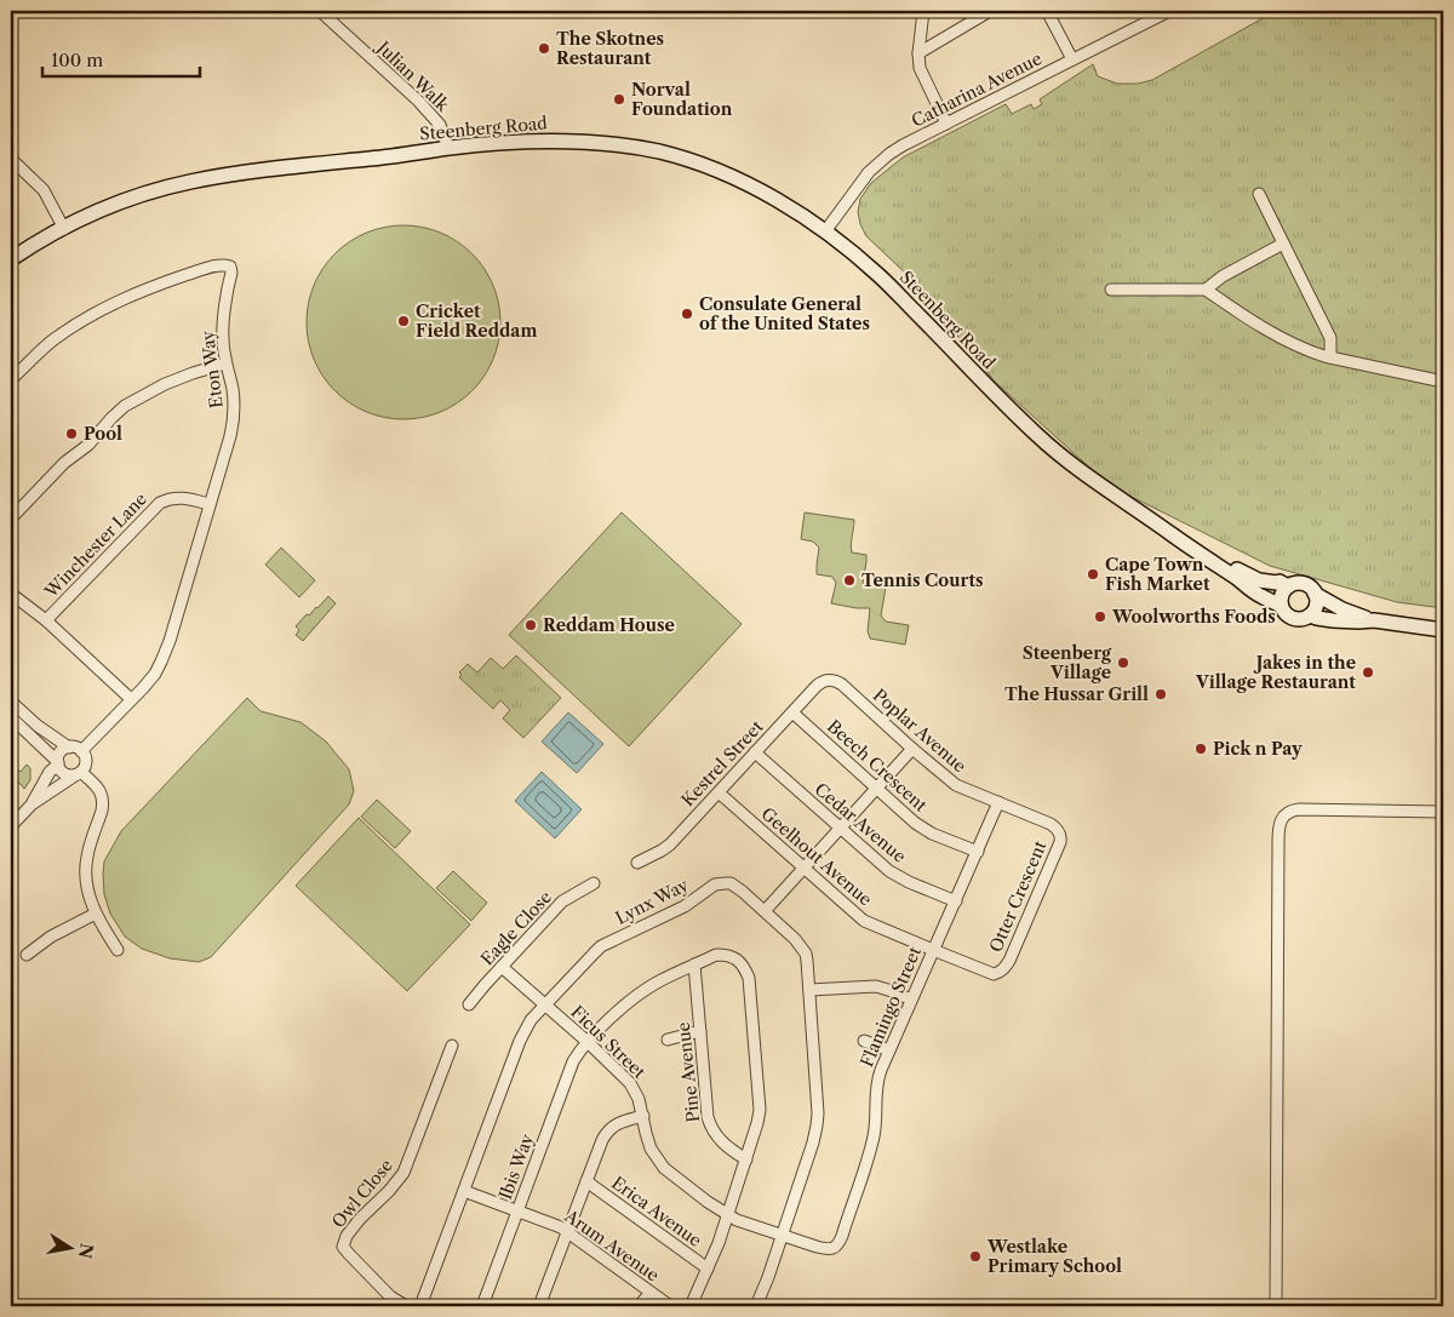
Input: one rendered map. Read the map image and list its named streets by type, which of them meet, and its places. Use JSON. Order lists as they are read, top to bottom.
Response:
{
  "streets": {
    "main road": ["Steenberg Road"],
    "street": [
      "Julian Walk",
      "Catharina Avenue",
      "Eton Way",
      "Winchester Lane",
      "Poplar Avenue",
      "Kestrel Street",
      "Beech Crescent",
      "Cedar Avenue",
      "Geelhout Avenue",
      "Otter Crescent",
      "Lynx Way",
      "Eagle Close",
      "Flamingo Street",
      "Ficus Street",
      "Pine Avenue",
      "Ibis Way",
      "Owl Close",
      "Erica Avenue",
      "Arum Avenue"
    ]
  },
  "crossings": [
    ["Julian Walk", "Steenberg Road"],
    ["Catharina Avenue", "Steenberg Road"],
    ["Eton Way", "Winchester Lane"],
    ["Poplar Avenue", "Kestrel Street"],
    ["Poplar Avenue", "Otter Crescent"],
    ["Poplar Avenue", "Flamingo Street"],
    ["Kestrel Street", "Beech Crescent"],
    ["Kestrel Street", "Cedar Avenue"],
    ["Kestrel Street", "Geelhout Avenue"],
    ["Beech Crescent", "Flamingo Street"],
    ["Cedar Avenue", "Flamingo Street"],
    ["Geelhout Avenue", "Otter Crescent"],
    ["Geelhout Avenue", "Flamingo Street"],
    ["Otter Crescent", "Flamingo Street"],
    ["Lynx Way", "Flamingo Street"],
    ["Lynx Way", "Ficus Street"],
    ["Lynx Way", "Arum Avenue"],
    ["Eagle Close", "Ficus Street"],
    ["Flamingo Street", "Ficus Street"],
    ["Ficus Street", "Ibis Way"],
    ["Pine Avenue", "Ibis Way"],
    ["Ibis Way", "Arum Avenue"]
  ],
  "places": [
    "The Skotnes Restaurant",
    "Norval Foundation",
    "Consulate General of the United States",
    "Cricket Field Reddam",
    "Pool",
    "Cape Town Fish Market",
    "Tennis Courts",
    "Woolworths Foods",
    "Reddam House",
    "Steenberg Village",
    "Jakes in the Village Restaurant",
    "The Hussar Grill",
    "Pick n Pay",
    "Westlake Primary School"
  ],
  "scale_bar": "100 m",
  "north": "right"
}
